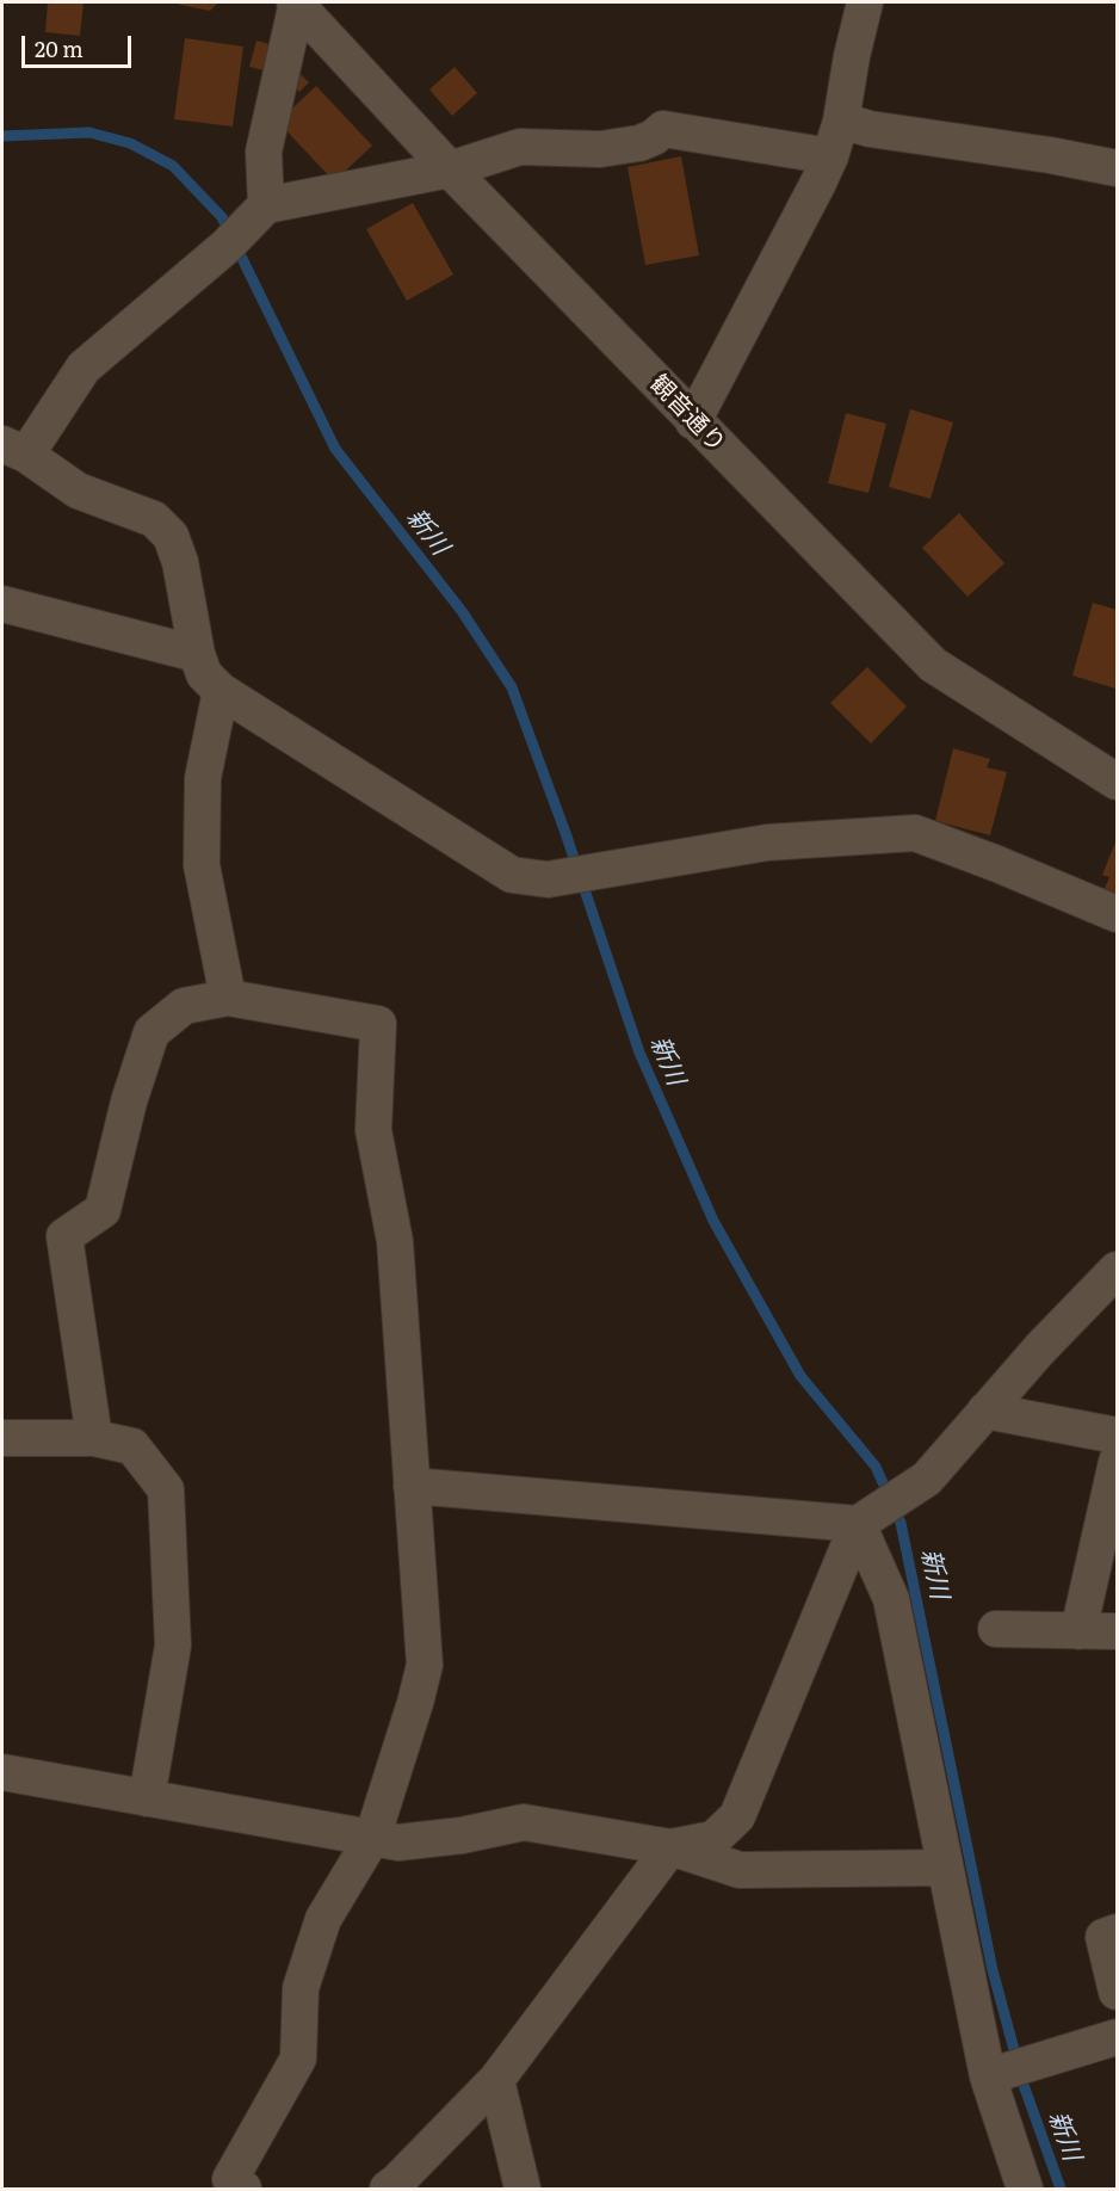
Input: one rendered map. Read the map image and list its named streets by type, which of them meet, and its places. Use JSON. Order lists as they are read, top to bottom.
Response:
{
  "streets": {
    "street": ["観音通り"]
  },
  "water": ["新川"],
  "scale_bar": "20 m"
}
